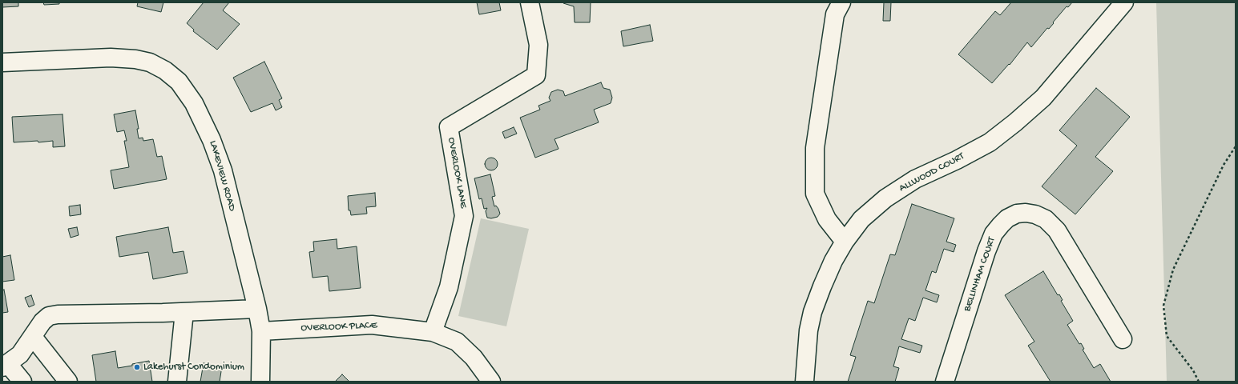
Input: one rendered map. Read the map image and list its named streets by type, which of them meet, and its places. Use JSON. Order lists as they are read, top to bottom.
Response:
{
  "streets": {
    "street": [
      "OVERLOOK LANE",
      "ALLWOOD COURT",
      "LAKEVIEW ROAD",
      "BELLINHAM COURT",
      "OVERLOOK PLACE"
    ]
  },
  "crossings": [
    ["OVERLOOK LANE", "OVERLOOK PLACE"],
    ["LAKEVIEW ROAD", "OVERLOOK PLACE"]
  ],
  "places": ["Lakehurst Condominium"]
}
